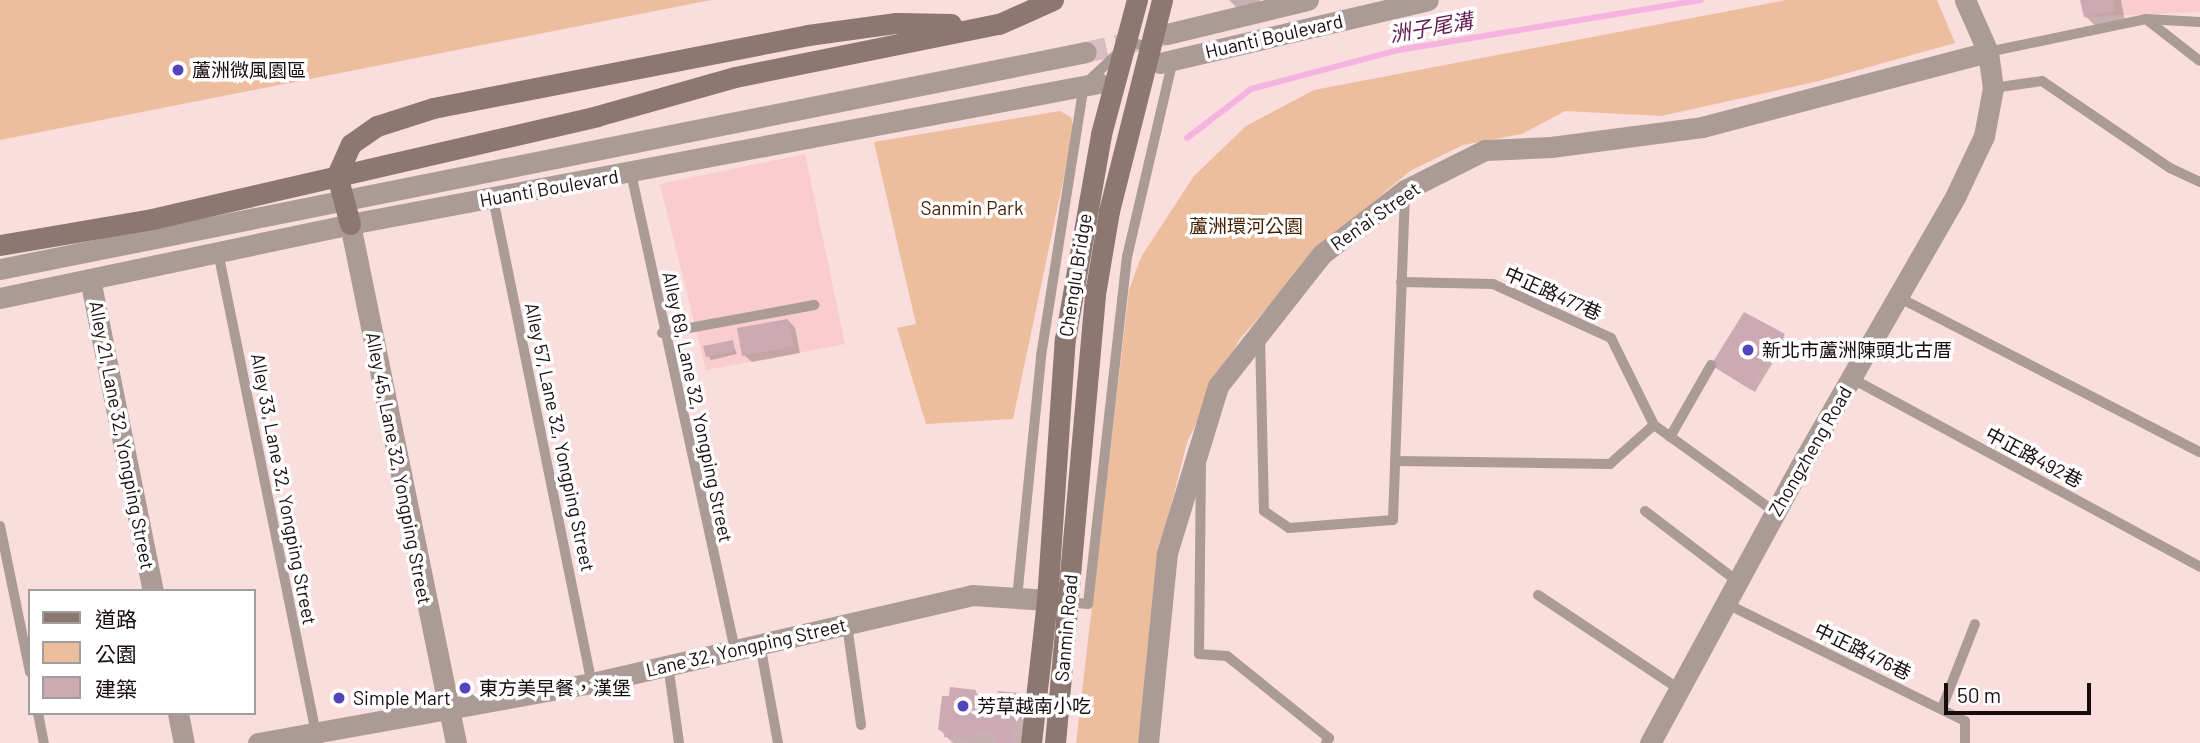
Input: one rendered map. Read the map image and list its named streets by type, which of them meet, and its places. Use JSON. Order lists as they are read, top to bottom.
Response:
{
  "streets": {
    "main road": ["Chenglu Bridge", "Sanmin Road"],
    "street": [
      "Huanti Boulevard",
      "Ren'ai Street",
      "Alley 21, Lane 32, Yongping Street",
      "Zhongzheng Road",
      "Alley 45, Lane 32, Yongping Street",
      "Lane 32, Yongping Street"
    ],
    "lane": [
      "中正路477巷",
      "Alley 69, Lane 32, Yongping Street",
      "Alley 57, Lane 32, Yongping Street",
      "中正路492巷",
      "Alley 33, Lane 32, Yongping Street",
      "中正路476巷"
    ]
  },
  "crossings": [
    ["Huanti Boulevard", "Alley 69, Lane 32, Yongping Street"],
    ["Huanti Boulevard", "Alley 21, Lane 32, Yongping Street"],
    ["Huanti Boulevard", "Alley 57, Lane 32, Yongping Street"],
    ["Huanti Boulevard", "Alley 45, Lane 32, Yongping Street"],
    ["Huanti Boulevard", "Alley 33, Lane 32, Yongping Street"],
    ["Ren'ai Street", "Zhongzheng Road"],
    ["Chenglu Bridge", "Sanmin Road"],
    ["中正路477巷", "Zhongzheng Road"],
    ["Alley 69, Lane 32, Yongping Street", "Lane 32, Yongping Street"],
    ["Alley 57, Lane 32, Yongping Street", "Lane 32, Yongping Street"],
    ["Zhongzheng Road", "中正路492巷"],
    ["Zhongzheng Road", "中正路476巷"],
    ["Alley 45, Lane 32, Yongping Street", "Lane 32, Yongping Street"],
    ["Alley 33, Lane 32, Yongping Street", "Lane 32, Yongping Street"],
    ["Sanmin Road", "Lane 32, Yongping Street"]
  ],
  "water": ["洲子尾溝"],
  "parks": ["Sanmin Park", "蘆洲環河公園"],
  "places": [
    "蘆洲微風園區",
    "新北市蘆洲陳頭北古厝",
    "東方美早餐，漢堡",
    "Simple Mart",
    "芳草越南小吃"
  ],
  "legend": ["道路", "公園", "建築"],
  "scale_bar": "50 m"
}
